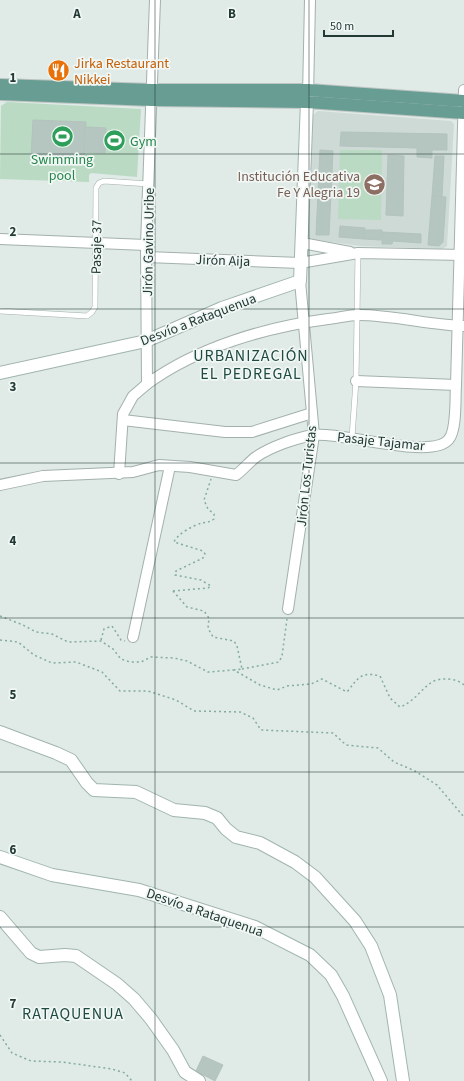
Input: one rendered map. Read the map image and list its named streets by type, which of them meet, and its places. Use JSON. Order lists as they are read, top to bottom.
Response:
{
  "streets": {
    "street": [
      "Jirón Gavino Uribe",
      "Jirón Aija",
      "Desvío a Rataquenua",
      "Pasaje Tajamar",
      "Jirón Los Turistas"
    ],
    "lane": ["Pasaje 37"]
  },
  "crossings": [
    ["Jirón Gavino Uribe", "Pasaje 37"],
    ["Jirón Gavino Uribe", "Jirón Aija"],
    ["Jirón Gavino Uribe", "Desvío a Rataquenua"],
    ["Jirón Aija", "Jirón Los Turistas"],
    ["Desvío a Rataquenua", "Jirón Los Turistas"],
    ["Pasaje Tajamar", "Jirón Los Turistas"]
  ],
  "districts": ["URBANIZACIÓN EL PEDREGAL", "RATAQUENUA"],
  "places": {
    "restaurant": ["Jirka Restaurant Nikkei"],
    "sports": ["Swimming pool", "Gym"],
    "school or university": ["Institución Educativa Fe Y Alegria 19"]
  },
  "scale_bar": "50 m",
  "grid": {
    "columns": ["A", "B"],
    "rows": [
      "1",
      "2",
      "3",
      "4",
      "5",
      "6",
      "7"
    ]
  }
}
